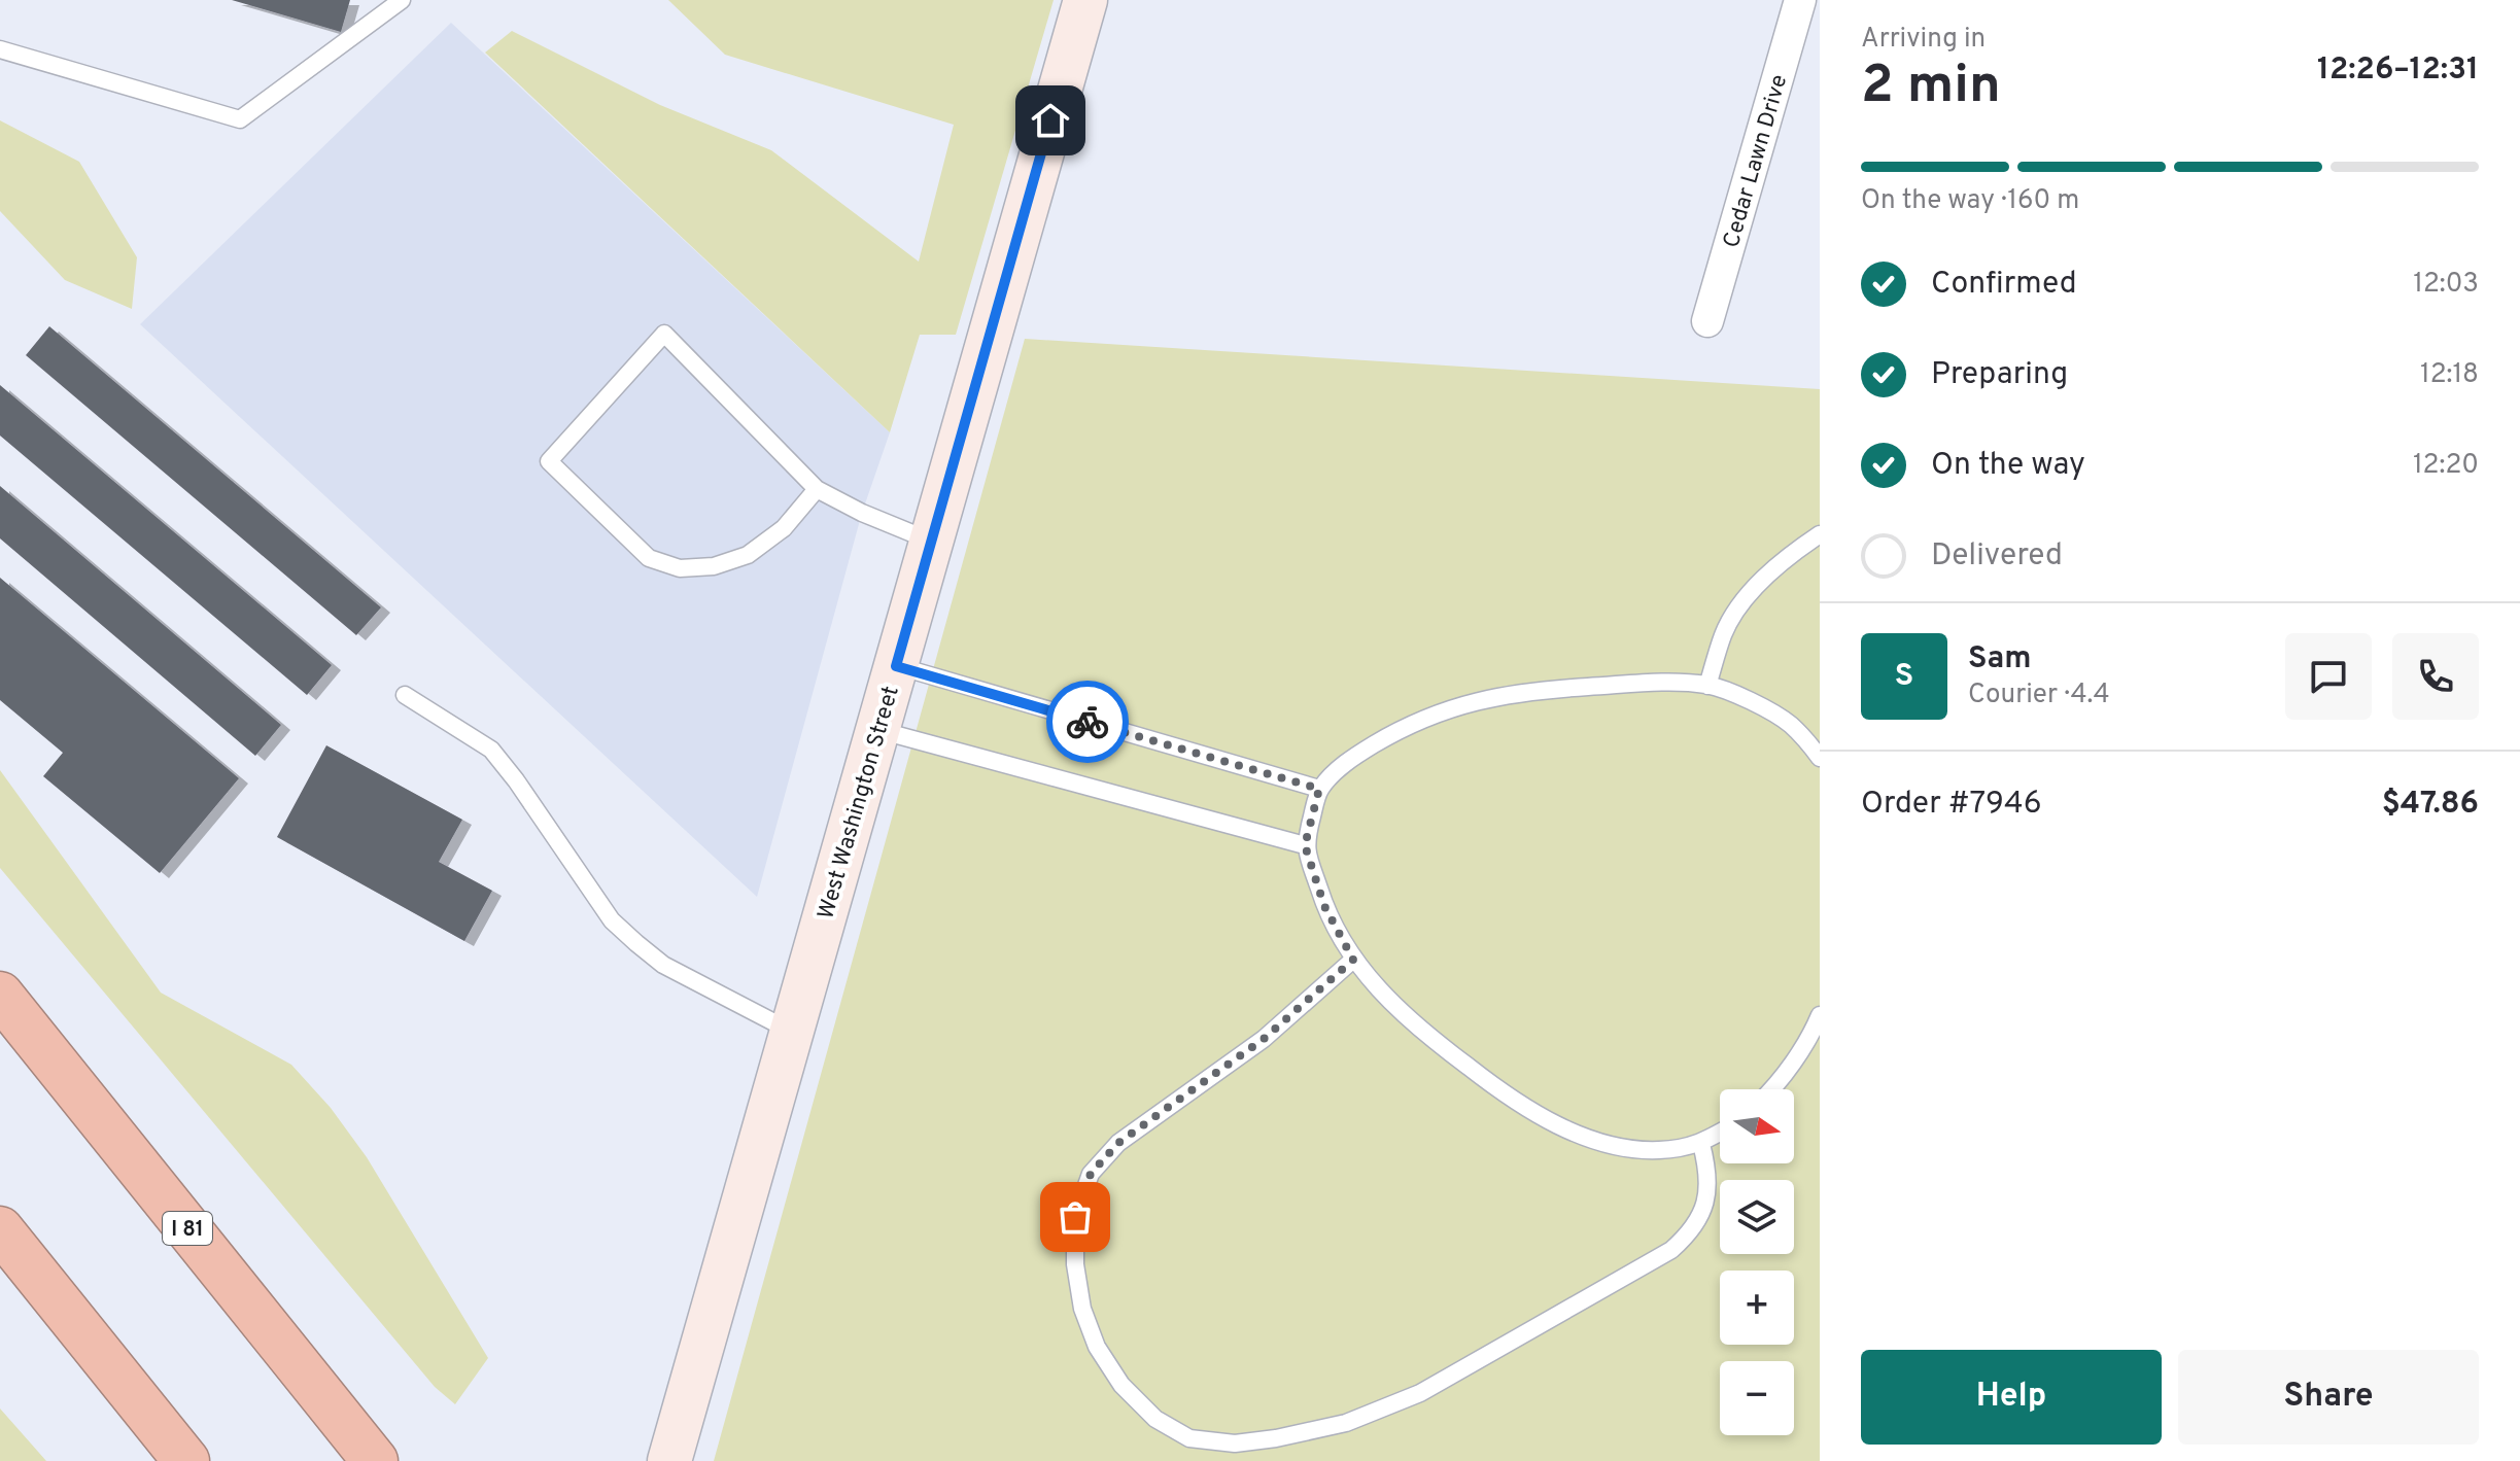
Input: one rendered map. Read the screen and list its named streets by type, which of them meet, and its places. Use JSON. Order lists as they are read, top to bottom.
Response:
{
  "streets": {
    "highway": ["I 81"],
    "main road": ["West Washington Street"],
    "street": ["Cedar Lawn Drive"]
  },
  "north": "right",
  "page": {
    "heading": ["2 min", "Arriving in", "12:26–12:31"],
    "panel": [
      "Sam",
      "Courier · 4.4",
      "Order #7946",
      "$47.86"
    ],
    "bar": "On the way · 160 m",
    "list": [
      ["Confirmed", "12:03"],
      ["Preparing", "12:18"],
      ["On the way", "12:20"],
      "Delivered"
    ],
    "round": "S",
    "map_buttons": ["+", "−"],
    "buttons": ["Help", "Share"]
  }
}
